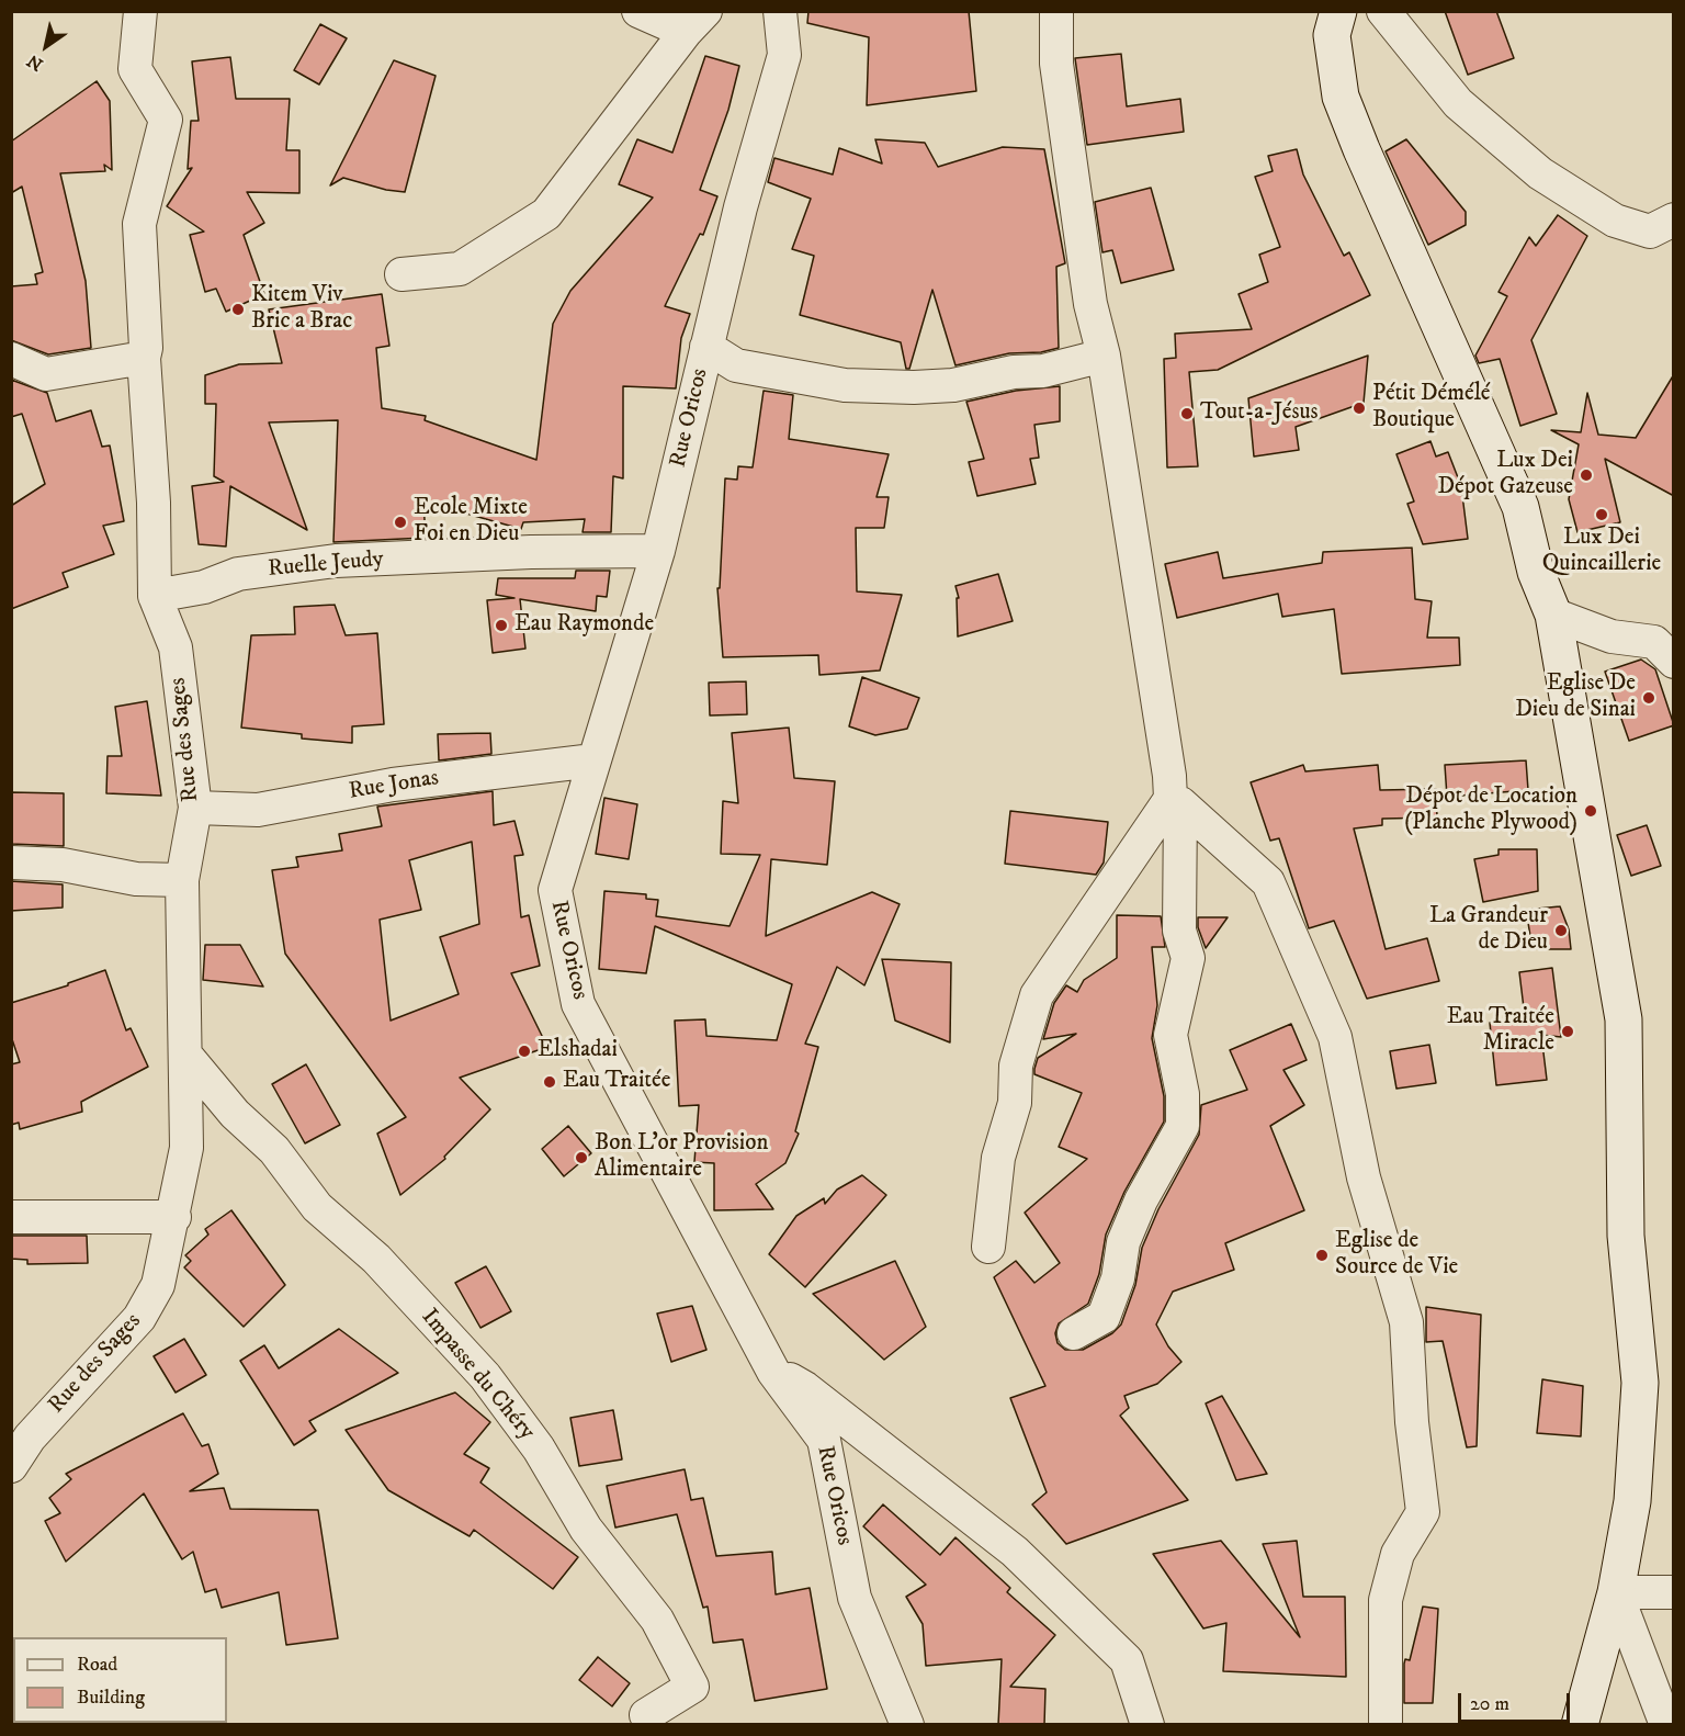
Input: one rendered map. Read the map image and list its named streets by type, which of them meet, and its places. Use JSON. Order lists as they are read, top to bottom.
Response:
{
  "streets": {
    "street": [
      "Rue Oricos",
      "Ruelle Jeudy",
      "Rue des Sages",
      "Rue Jonas",
      "Impasse du Chéry"
    ]
  },
  "crossings": [
    ["Rue Oricos", "Ruelle Jeudy"],
    ["Rue Oricos", "Rue Jonas"],
    ["Ruelle Jeudy", "Rue des Sages"],
    ["Rue des Sages", "Rue Jonas"],
    ["Rue des Sages", "Impasse du Chéry"]
  ],
  "places": [
    "Kitem Viv Bric a Brac",
    "Pétit Démélé Boutique",
    "Tout-a-Jésus",
    "Lux Dei Dépot Gazeuse",
    "Lux Dei Quincaillerie",
    "Ecole Mixte Foi en Dieu",
    "Eau Raymonde",
    "Eglise De Dieu de Sinai",
    "Dépot de Location (Planche Plywood)",
    "La Grandeur de Dieu",
    "Eau Traitée Miracle",
    "Elshadai",
    "Eau Traitée",
    "Bon L'or Provision Alimentaire",
    "Eglise de Source de Vie"
  ],
  "legend": ["Road", "Building"],
  "scale_bar": "20 m",
  "north": "bottom left"
}
